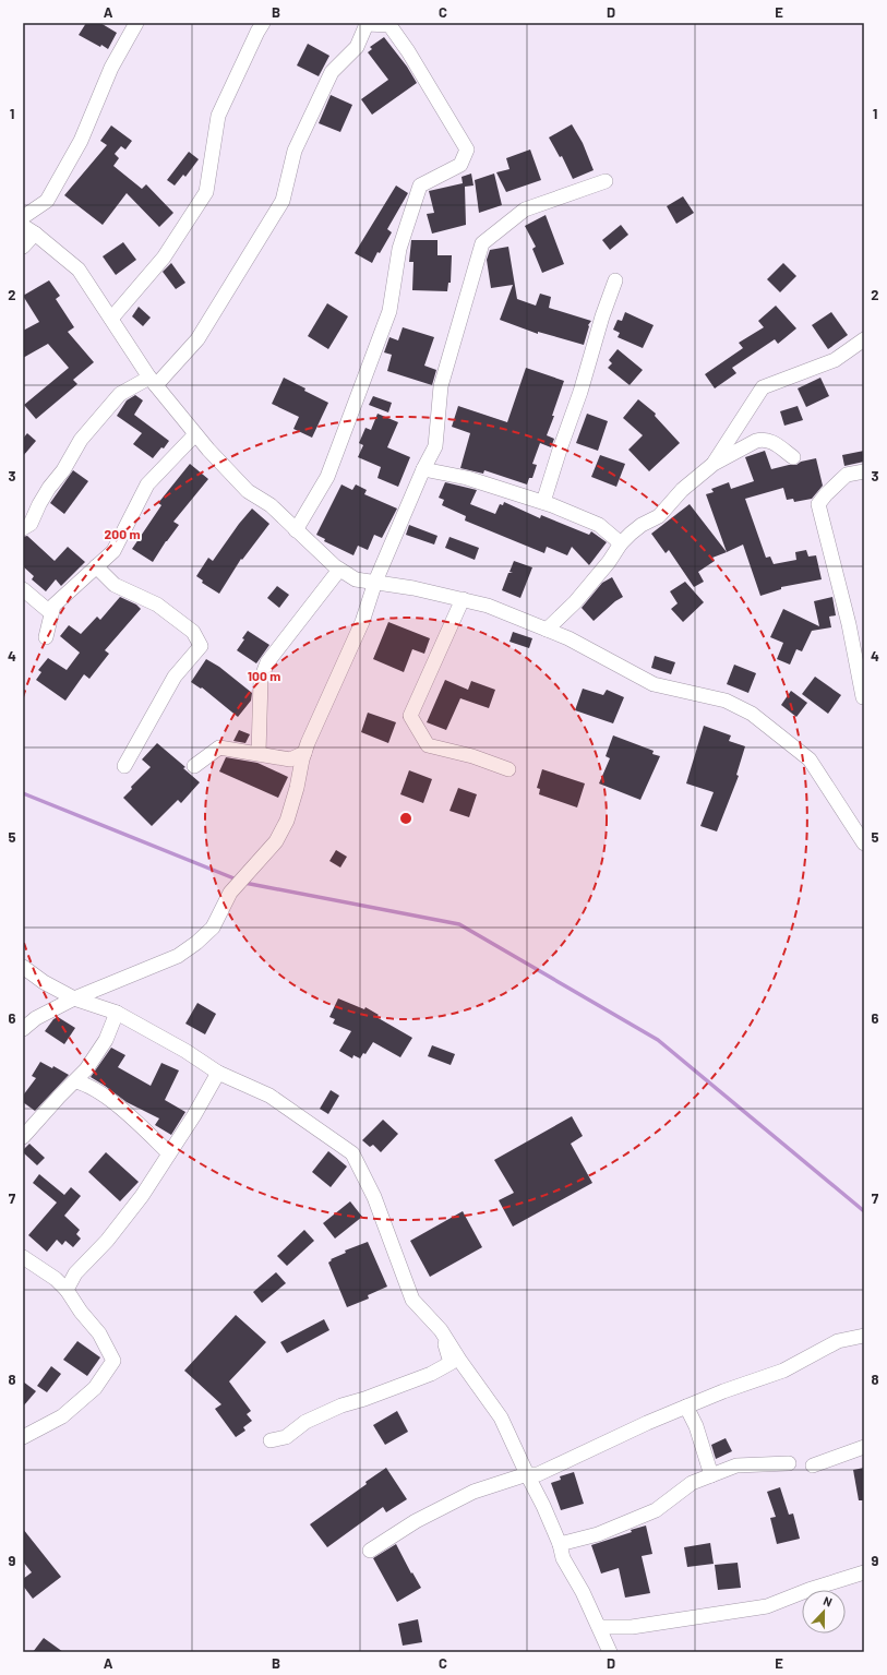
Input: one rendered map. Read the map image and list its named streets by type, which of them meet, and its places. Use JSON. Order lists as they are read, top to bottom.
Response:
{
  "north": "top",
  "grid": {
    "columns": [
      "A",
      "B",
      "C",
      "D",
      "E"
    ],
    "rows": [
      "1",
      "2",
      "3",
      "4",
      "5",
      "6",
      "7",
      "8",
      "9"
    ]
  },
  "rings": ["200 m", "100 m"]
}
